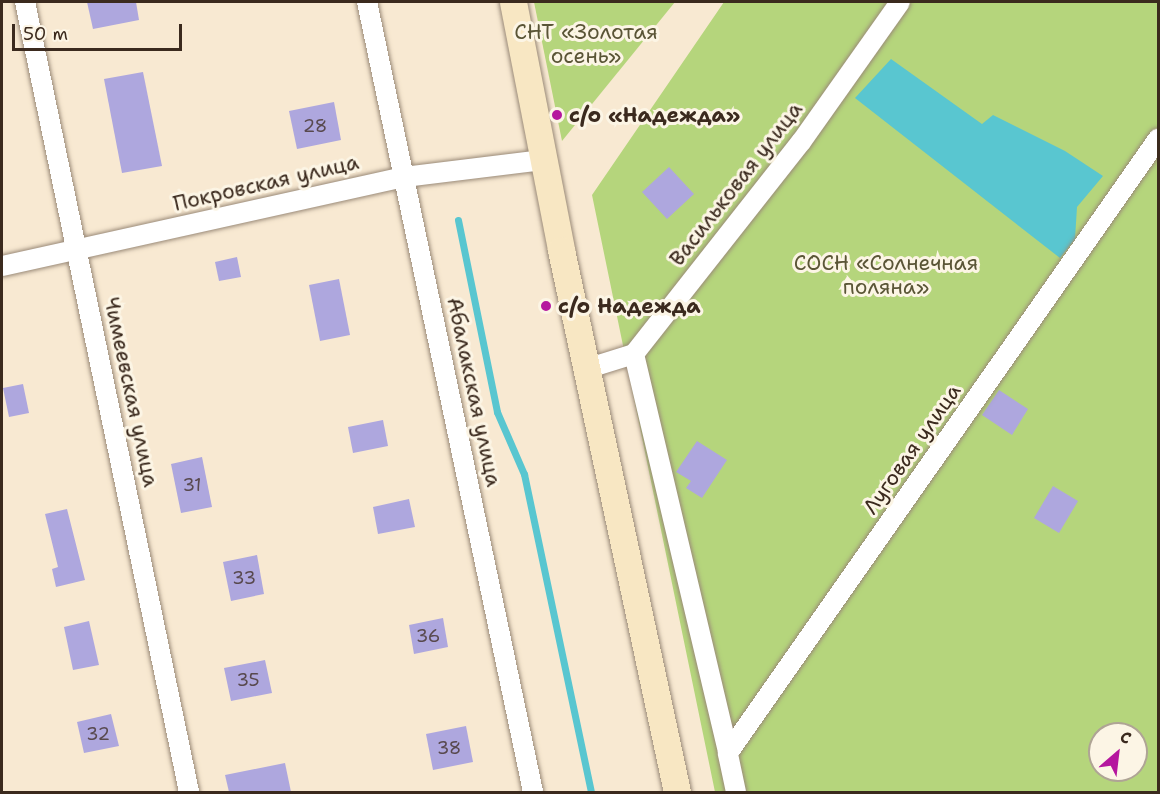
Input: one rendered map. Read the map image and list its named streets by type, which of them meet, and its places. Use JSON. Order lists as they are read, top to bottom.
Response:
{
  "streets": {
    "street": [
      "Покровская улица",
      "Васильковая улица",
      "Чимеевская улица",
      "Абалакская улица",
      "Луговая улица"
    ]
  },
  "crossings": [
    ["Покровская улица", "Чимеевская улица"],
    ["Покровская улица", "Абалакская улица"]
  ],
  "parks": ["СНТ «Золотая осень»", "СОСН «Солнечная поляна»"],
  "places": ["с/о «Надежда»", "с/о Надежда"],
  "house_numbers": [
    "28",
    "31",
    "33",
    "36",
    "35",
    "32",
    "38"
  ],
  "scale_bar": "50 m",
  "north": "top right"
}
